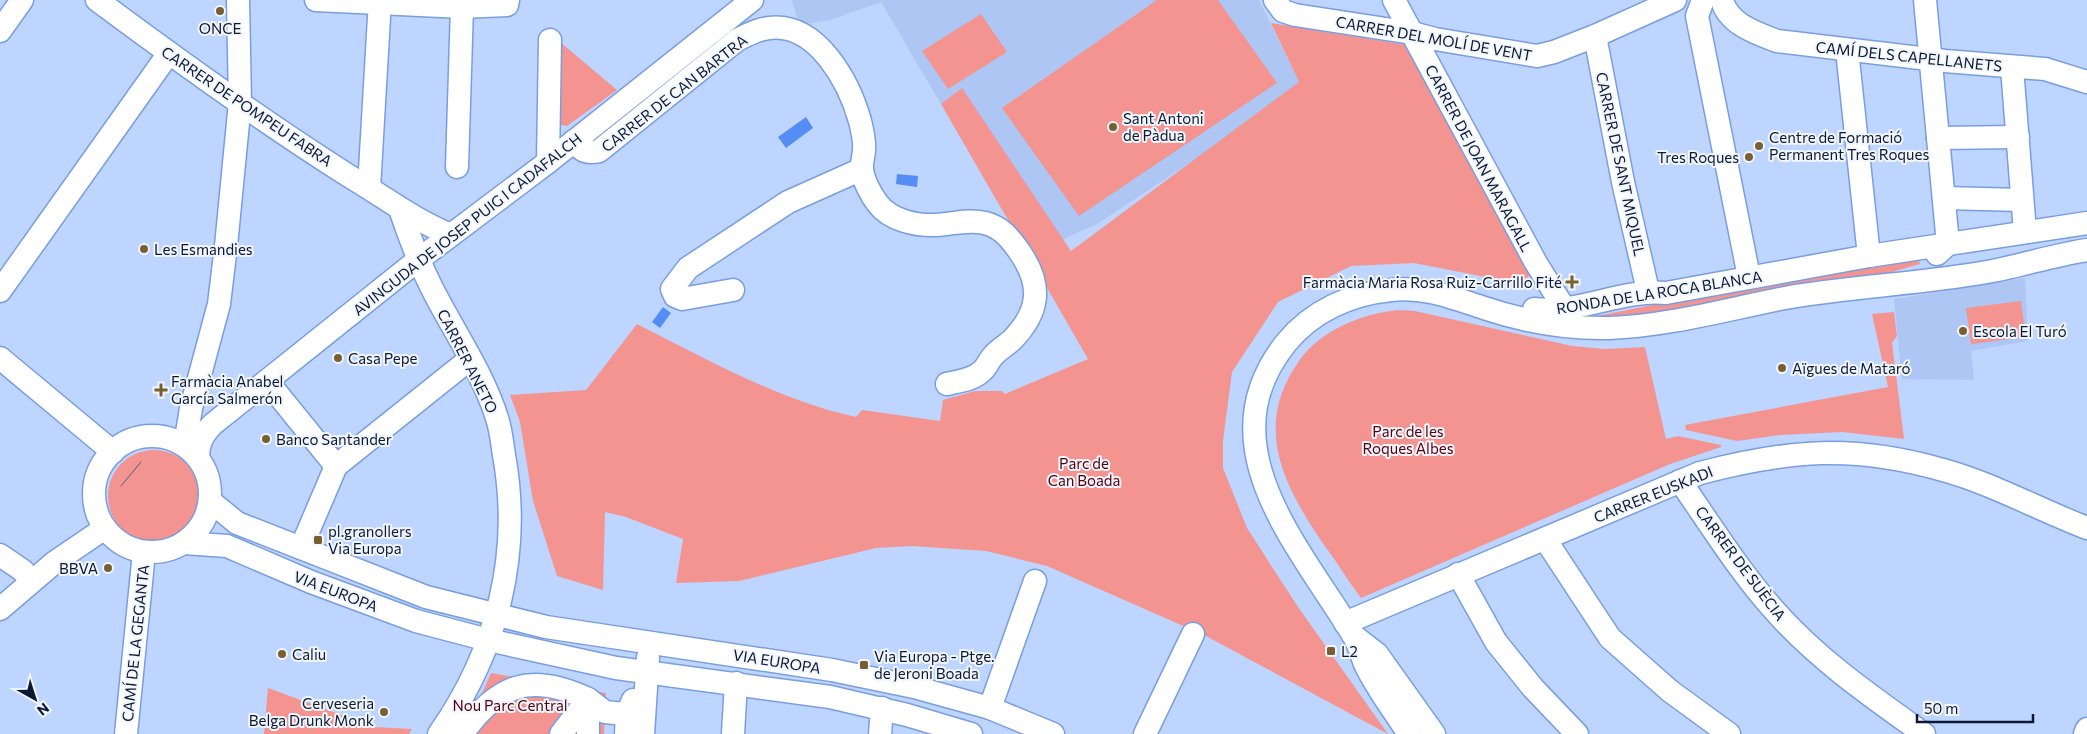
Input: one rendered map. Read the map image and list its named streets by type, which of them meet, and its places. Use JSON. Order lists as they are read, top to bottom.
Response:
{
  "streets": {
    "street": [
      "CARRER DEL MOLÍ DE VENT",
      "CAMÍ DELS CAPELLANETS",
      "CARRER DE CAN BARTRA",
      "CARRER DE POMPEU FABRA",
      "CARRER DE JOAN MARAGALL",
      "CARRER DE SANT MIQUEL",
      "AVINGUDA DE JOSEP PUIG I CADAFALCH",
      "RONDA DE LA ROCA BLANCA",
      "CARRER ANETO",
      "CARRER EUSKADI",
      "CARRER DE SUÈCIA",
      "VIA EUROPA",
      "CAMÍ DE LA GEGANTA"
    ]
  },
  "crossings": [
    ["CARRER DEL MOLÍ DE VENT", "CARRER DE JOAN MARAGALL"],
    ["CARRER DEL MOLÍ DE VENT", "CARRER DE SANT MIQUEL"],
    ["CARRER DE CAN BARTRA", "AVINGUDA DE JOSEP PUIG I CADAFALCH"],
    ["CARRER DE POMPEU FABRA", "AVINGUDA DE JOSEP PUIG I CADAFALCH"],
    ["CARRER DE JOAN MARAGALL", "RONDA DE LA ROCA BLANCA"],
    ["CARRER DE SANT MIQUEL", "RONDA DE LA ROCA BLANCA"],
    ["AVINGUDA DE JOSEP PUIG I CADAFALCH", "CARRER ANETO"],
    ["AVINGUDA DE JOSEP PUIG I CADAFALCH", "VIA EUROPA"],
    ["AVINGUDA DE JOSEP PUIG I CADAFALCH", "CAMÍ DE LA GEGANTA"],
    ["CARRER ANETO", "VIA EUROPA"],
    ["CARRER EUSKADI", "CARRER DE SUÈCIA"],
    ["VIA EUROPA", "CAMÍ DE LA GEGANTA"]
  ],
  "parks": ["Parc de les Roques Albes", "Parc de Can Boada", "Nou Parc Central"],
  "places": {
    "other": [
      "ONCE",
      "Sant Antoni de Pàdua",
      "Centre de Formació Permanent Tres Roques",
      "Tres Roques",
      "Les Esmandies",
      "Escola El Turó",
      "Casa Pepe",
      "Aïgues de Mataró",
      "Banco Santander",
      "BBVA",
      "Caliu",
      "Cerveseria Belga Drunk Monk"
    ],
    "health": ["Farmàcia Maria Rosa Ruiz-Carrillo Fité", "Farmàcia Anabel García Salmerón"],
    "transit": ["pl.granollers Via Europa", "L2", "Via Europa - Ptge. de Jeroni Boada"]
  },
  "scale_bar": "50 m",
  "north": "bottom right"
}
